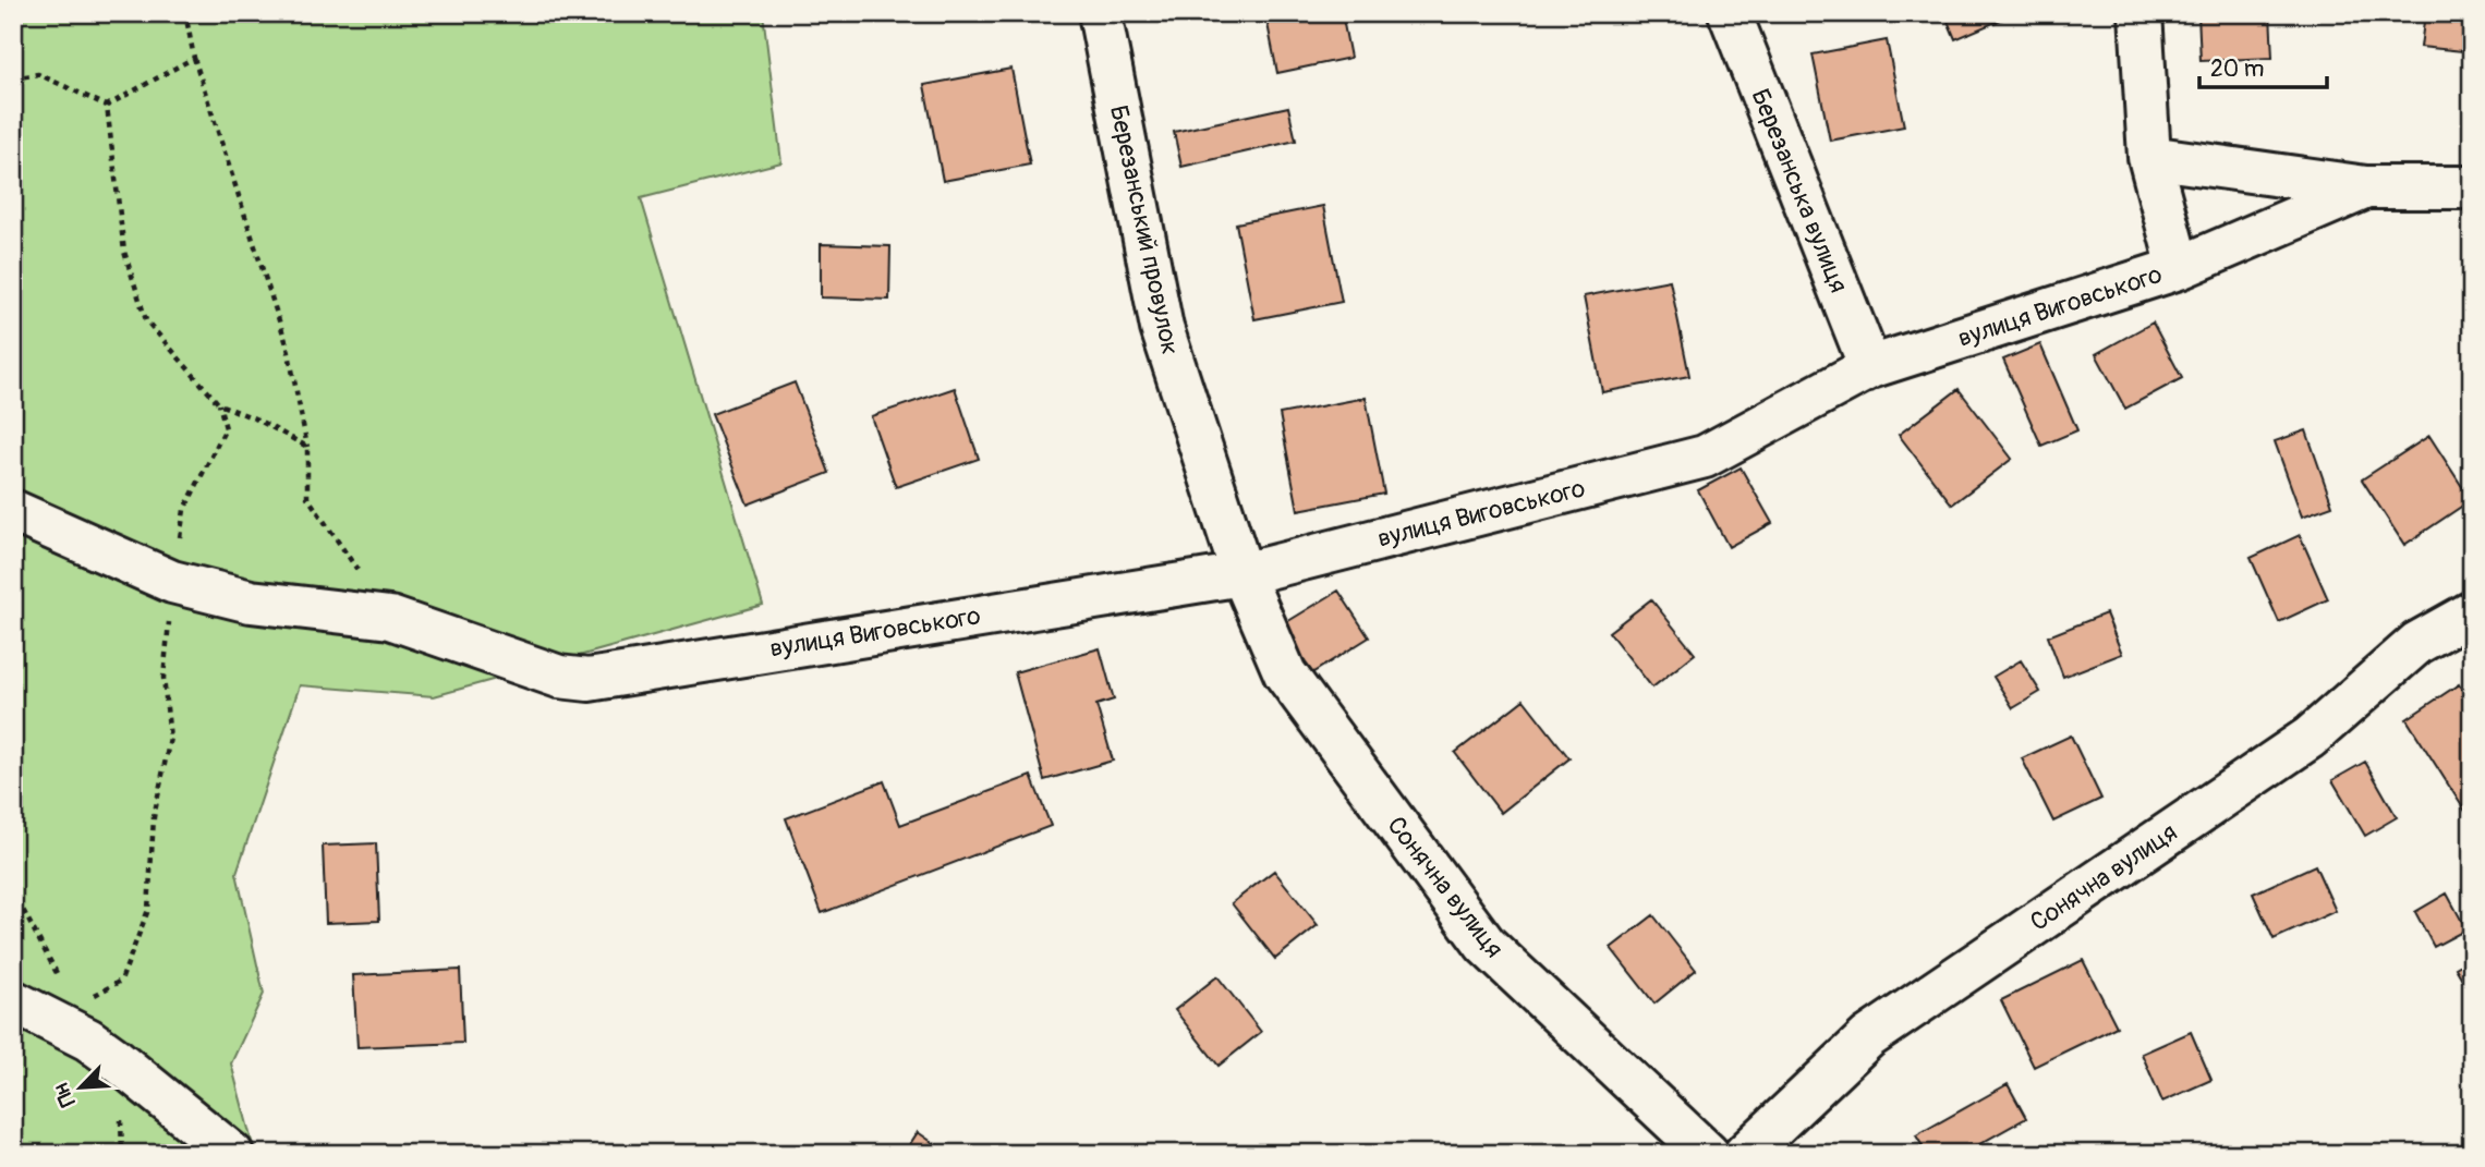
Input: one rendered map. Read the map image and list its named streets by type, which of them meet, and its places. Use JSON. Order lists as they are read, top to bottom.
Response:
{
  "streets": {
    "street": [
      "Березанська вулиця",
      "Березанський провулок",
      "вулиця Виговського",
      "Сонячна вулиця"
    ]
  },
  "crossings": [
    ["Березанська вулиця", "вулиця Виговського"],
    ["Березанський провулок", "вулиця Виговського"],
    ["Березанський провулок", "Сонячна вулиця"],
    ["вулиця Виговського", "Сонячна вулиця"]
  ],
  "scale_bar": "20 m",
  "north": "bottom left"
}
